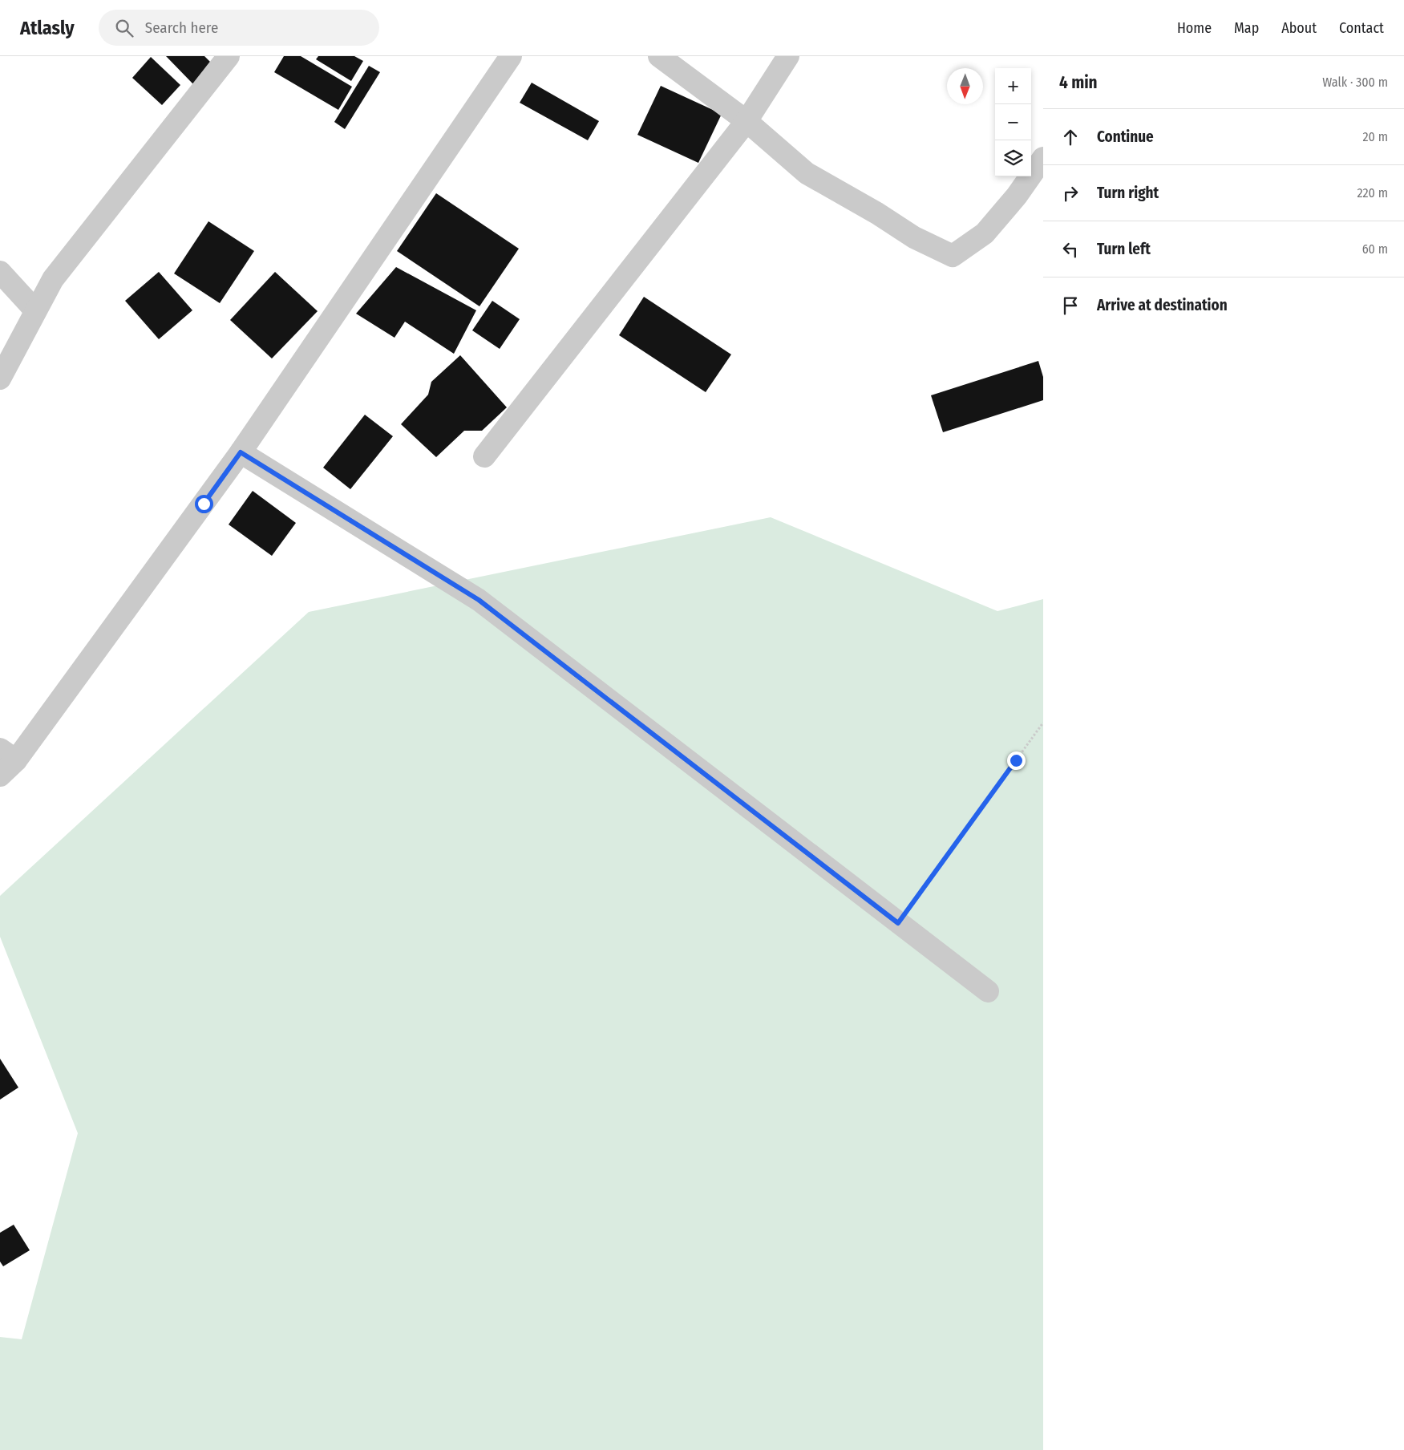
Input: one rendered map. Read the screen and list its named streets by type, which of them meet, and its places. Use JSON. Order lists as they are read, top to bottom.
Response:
{
  "north": "bottom",
  "page": {
    "header": "Atlasly",
    "search": "Search here",
    "nav": [
      "Home",
      "Map",
      "About",
      "Contact"
    ],
    "heading": ["4 min", "Walk · 300 m"],
    "map_buttons": ["+", "−"],
    "list": [
      ["Continue", "20 m"],
      ["Turn right", "220 m"],
      ["Turn left", "60 m"],
      "Arrive at destination"
    ]
  }
}
